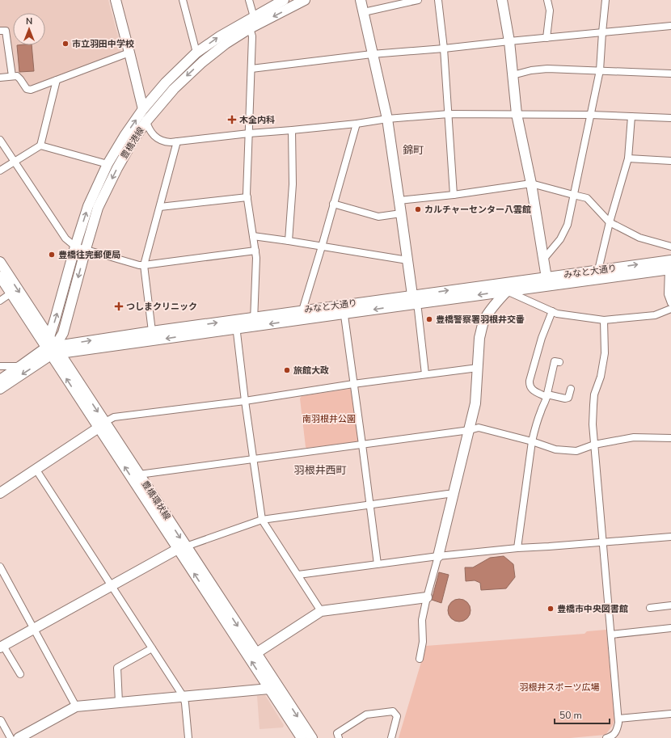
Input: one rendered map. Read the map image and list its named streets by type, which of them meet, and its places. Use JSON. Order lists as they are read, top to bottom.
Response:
{
  "streets": {
    "street": ["豊橋港線", "みなと大通り", "豊橋環状線"]
  },
  "crossings": [
    ["豊橋港線", "みなと大通り"],
    ["豊橋港線", "豊橋環状線"],
    ["みなと大通り", "豊橋環状線"]
  ],
  "districts": ["錦町", "羽根井西町"],
  "parks": ["南羽根井公園", "羽根井スポーツ広場"],
  "places": {
    "other": [
      "市立羽田中学校",
      "カルチャーセンター八雲館",
      "豊橋往完郵便局",
      "豊橋警察署羽根井交番",
      "旅館大政",
      "豊橋市中央図書館"
    ],
    "health": ["木全内科", "つしまクリニック"]
  },
  "scale_bar": "50 m",
  "north": "top"
}
